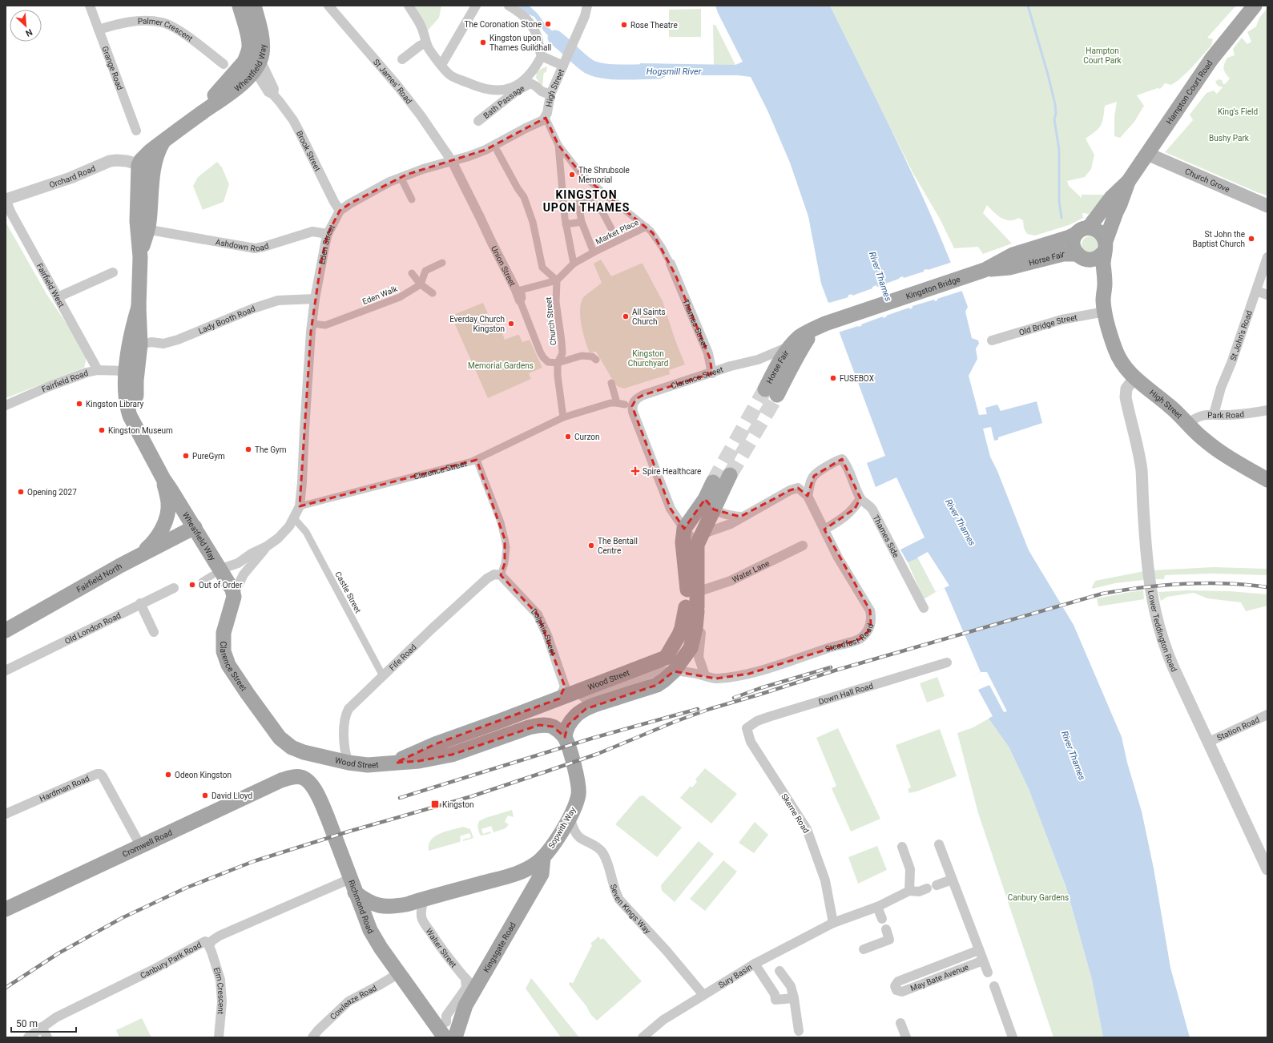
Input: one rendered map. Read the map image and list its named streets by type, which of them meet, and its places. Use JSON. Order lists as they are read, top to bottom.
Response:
{
  "streets": {
    "main road": [
      "Wheatfield Way",
      "High Street",
      "Hampton Court Road",
      "Church Grove",
      "Horse Fair",
      "Kingston Bridge",
      "Clarence Street",
      "Fairfield North",
      "Wood Street",
      "Sopwith Way",
      "Cromwell Road",
      "Richmond Road",
      "Kingsgate Road"
    ],
    "street": [
      "Palmer Crescent",
      "Grange Road",
      "St James' Road",
      "Bath Passage",
      "Brook Street",
      "Orchard Road",
      "Market Place",
      "Ashdown Road",
      "Eden Street",
      "Union Street",
      "Fairfield West",
      "Eden Walk",
      "Lady Booth Road",
      "Church Street",
      "Thames Street",
      "Old Bridge Street",
      "St John's Road",
      "Fairfield Road",
      "Park Road",
      "Thames Side",
      "Water Lane",
      "Castle Street",
      "Old London Road",
      "Lower Teddington Road",
      "Dolphin Street",
      "Steadfast Road",
      "Fife Road",
      "Down Hall Road",
      "Station Road",
      "Hardman Road",
      "Skerne Road",
      "Seven Kings Way",
      "Walter Street",
      "Canbury Park Road",
      "Sury Basin",
      "May Bate Avenue",
      "Elm Crescent",
      "Cowleaze Road"
    ]
  },
  "crossings": [
    ["Palmer Crescent", "Grange Road"],
    ["Wheatfield Way", "Brook Street"],
    ["Wheatfield Way", "Orchard Road"],
    ["Wheatfield Way", "Ashdown Road"],
    ["Wheatfield Way", "Lady Booth Road"],
    ["Wheatfield Way", "Clarence Street"],
    ["Wheatfield Way", "Fairfield Road"],
    ["Wheatfield Way", "Fairfield North"],
    ["St James' Road", "Eden Street"],
    ["St James' Road", "Union Street"],
    ["High Street", "Hampton Court Road"],
    ["High Street", "Bath Passage"],
    ["High Street", "Market Place"],
    ["High Street", "Eden Street"],
    ["High Street", "Horse Fair"],
    ["High Street", "Old Bridge Street"],
    ["High Street", "Park Road"],
    ["High Street", "Lower Teddington Road"],
    ["Hampton Court Road", "Church Grove"],
    ["Hampton Court Road", "Horse Fair"],
    ["Brook Street", "Eden Street"],
    ["Orchard Road", "Fairfield West"],
    ["Market Place", "Eden Street"],
    ["Ashdown Road", "Eden Street"],
    ["Eden Street", "Union Street"],
    ["Eden Street", "Eden Walk"],
    ["Eden Street", "Lady Booth Road"],
    ["Eden Street", "Clarence Street"],
    ["Horse Fair", "Kingston Bridge"],
    ["Horse Fair", "Clarence Street"],
    ["Union Street", "Church Street"],
    ["Fairfield West", "Fairfield Road"],
    ["Kingston Bridge", "Clarence Street"],
    ["Church Street", "Clarence Street"],
    ["Thames Street", "Clarence Street"],
    ["St John's Road", "Park Road"],
    ["Clarence Street", "Castle Street"],
    ["Clarence Street", "Wood Street"],
    ["Thames Side", "Steadfast Road"],
    ["Water Lane", "Wood Street"],
    ["Castle Street", "Fife Road"],
    ["Lower Teddington Road", "Station Road"],
    ["Dolphin Street", "Fife Road"],
    ["Dolphin Street", "Wood Street"],
    ["Steadfast Road", "Wood Street"],
    ["Fife Road", "Wood Street"],
    ["Down Hall Road", "Skerne Road"],
    ["Hardman Road", "Cromwell Road"],
    ["Skerne Road", "Sury Basin"],
    ["Sopwith Way", "Richmond Road"],
    ["Sopwith Way", "Seven Kings Way"],
    ["Sopwith Way", "Kingsgate Road"],
    ["Sopwith Way", "Walter Street"],
    ["Sopwith Way", "Canbury Park Road"],
    ["Cromwell Road", "Richmond Road"],
    ["Richmond Road", "Canbury Park Road"],
    ["Richmond Road", "Cowleaze Road"],
    ["Seven Kings Way", "Sury Basin"],
    ["Kingsgate Road", "Walter Street"],
    ["Canbury Park Road", "Elm Crescent"]
  ],
  "districts": ["KINGSTON UPON THAMES"],
  "water": ["Hogsmill River", "River Thames"],
  "parks": [
    "Hampton Court Park",
    "King's Field",
    "Bushy Park",
    "Kingston Churchyard",
    "Memorial Gardens",
    "Canbury Gardens"
  ],
  "places": {
    "other": [
      "The Coronation Stone",
      "Rose Theatre",
      "Kingston upon Thames Guildhall",
      "The Shrubsole Memorial",
      "St John the Baptist Church",
      "All Saints Church",
      "Everday Church Kingston",
      "FUSEBOX",
      "Kingston Library",
      "Kingston Museum",
      "Curzon",
      "The Gym",
      "PureGym",
      "Opening 2027",
      "The Bentall Centre",
      "Out of Order",
      "Odeon Kingston",
      "David Lloyd"
    ],
    "health": ["Spire Healthcare"],
    "transit": ["Kingston"]
  },
  "scale_bar": "50 m",
  "north": "bottom right"
}
